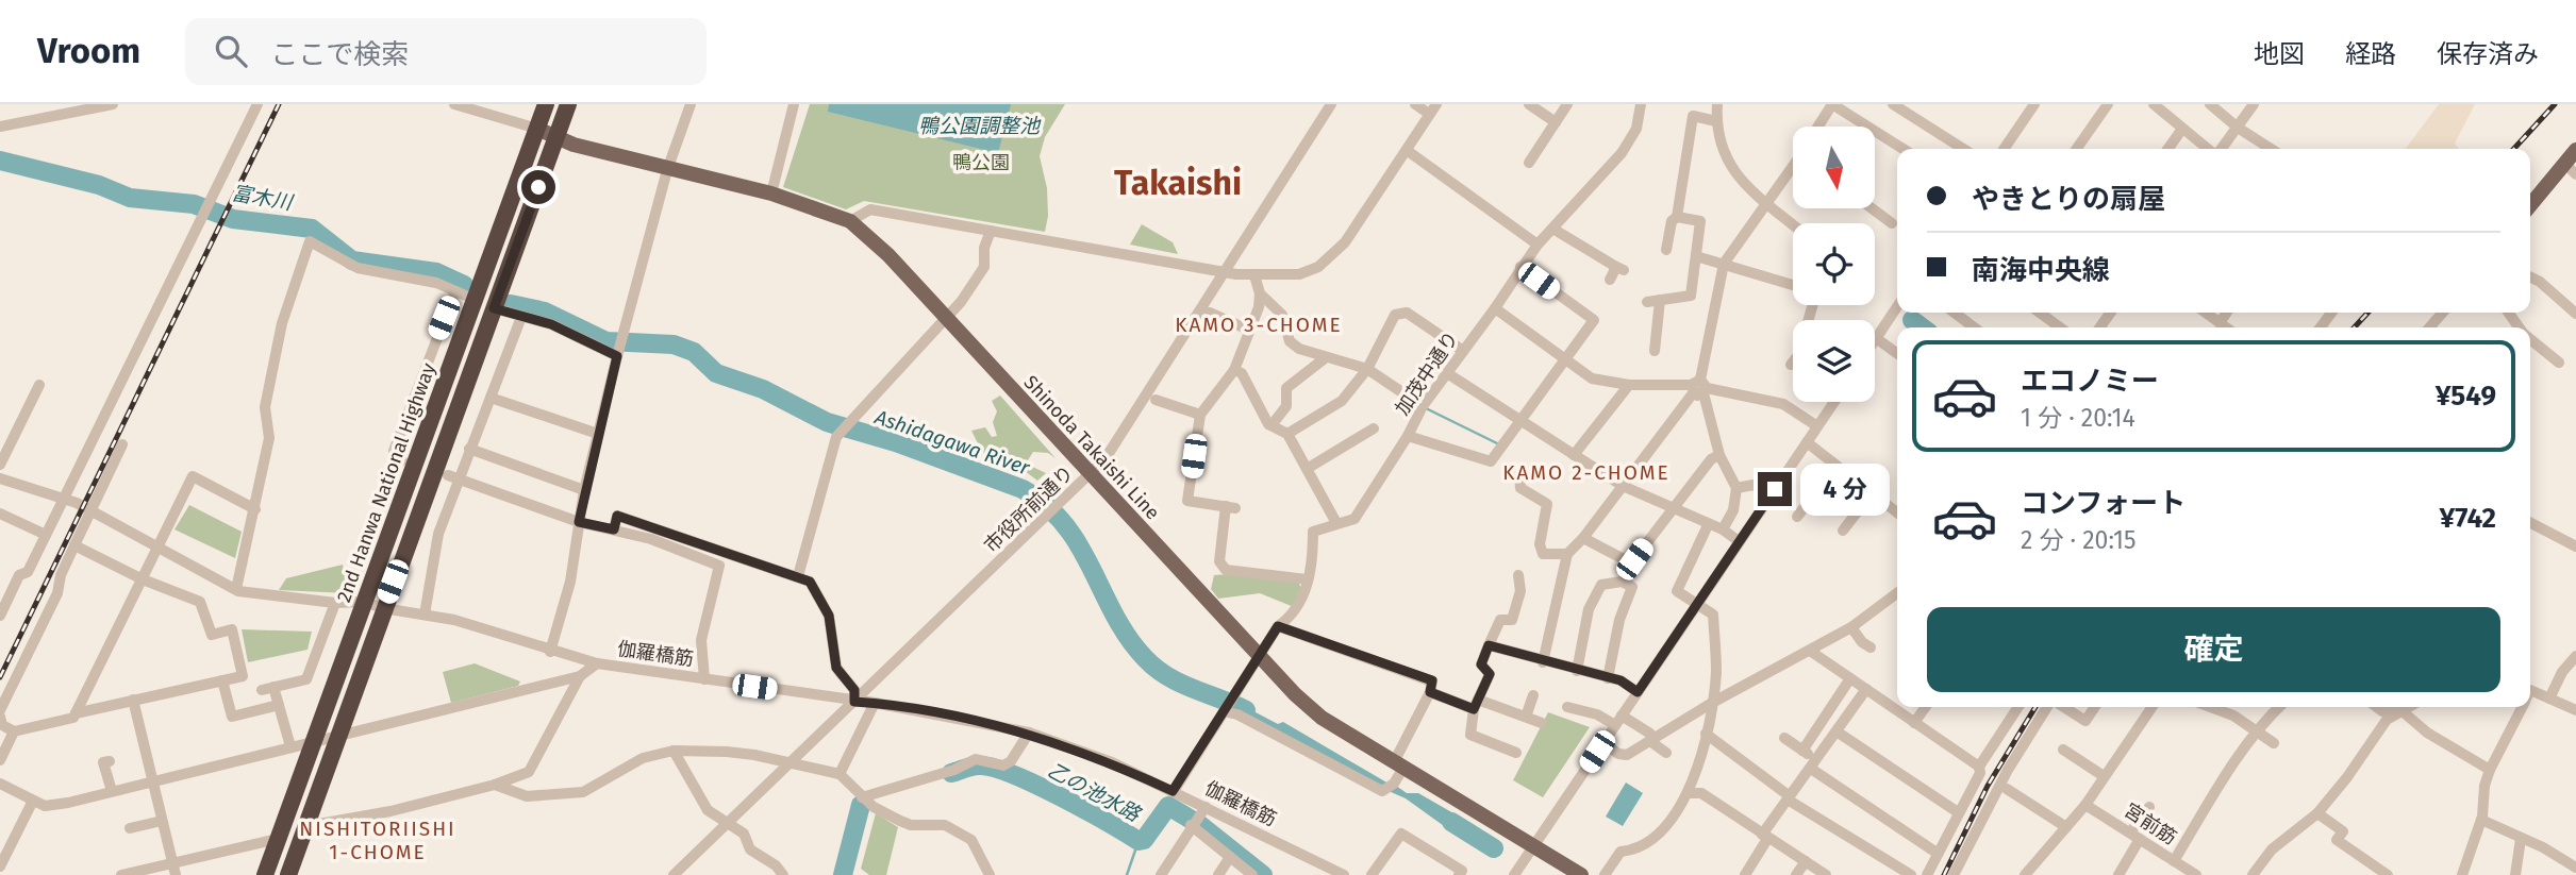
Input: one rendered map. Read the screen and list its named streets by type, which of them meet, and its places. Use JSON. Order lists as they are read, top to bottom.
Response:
{
  "streets": {
    "highway": ["2nd Hanwa National Highway"],
    "main road": ["Shinoda Takaishi Line"],
    "street": [
      "加茂中通り",
      "市役所前通り",
      "伽羅橋筋",
      "宮前筋"
    ]
  },
  "crossings": [
    ["加茂中通り", "Shinoda Takaishi Line"],
    ["加茂中通り", "伽羅橋筋"],
    ["Shinoda Takaishi Line", "2nd Hanwa National Highway"],
    ["Shinoda Takaishi Line", "市役所前通り"],
    ["2nd Hanwa National Highway", "伽羅橋筋"],
    ["市役所前通り", "伽羅橋筋"]
  ],
  "districts": [
    "Takaishi",
    "KAMO 3-CHOME",
    "KAMO 2-CHOME",
    "NISHITORIISHI 1-CHOME"
  ],
  "water": [
    "鴨公園調整池",
    "富木川",
    "Ashidagawa River",
    "乙の池水路"
  ],
  "parks": ["鴨公園"],
  "north": "bottom",
  "page": {
    "header": "Vroom",
    "search": "ここで検索",
    "nav": ["地図", "経路", "保存済み"],
    "banner": ["やきとりの扇屋", "南海中央線"],
    "list": [
      {
        "name": "エコノミー",
        "note": "1 分 · 20:14",
        "value": "¥549"
      },
      {
        "name": "コンフォート",
        "note": "2 分 · 20:15",
        "value": "¥742"
      }
    ],
    "bubble": "4 分",
    "buttons": "確定"
  }
}
